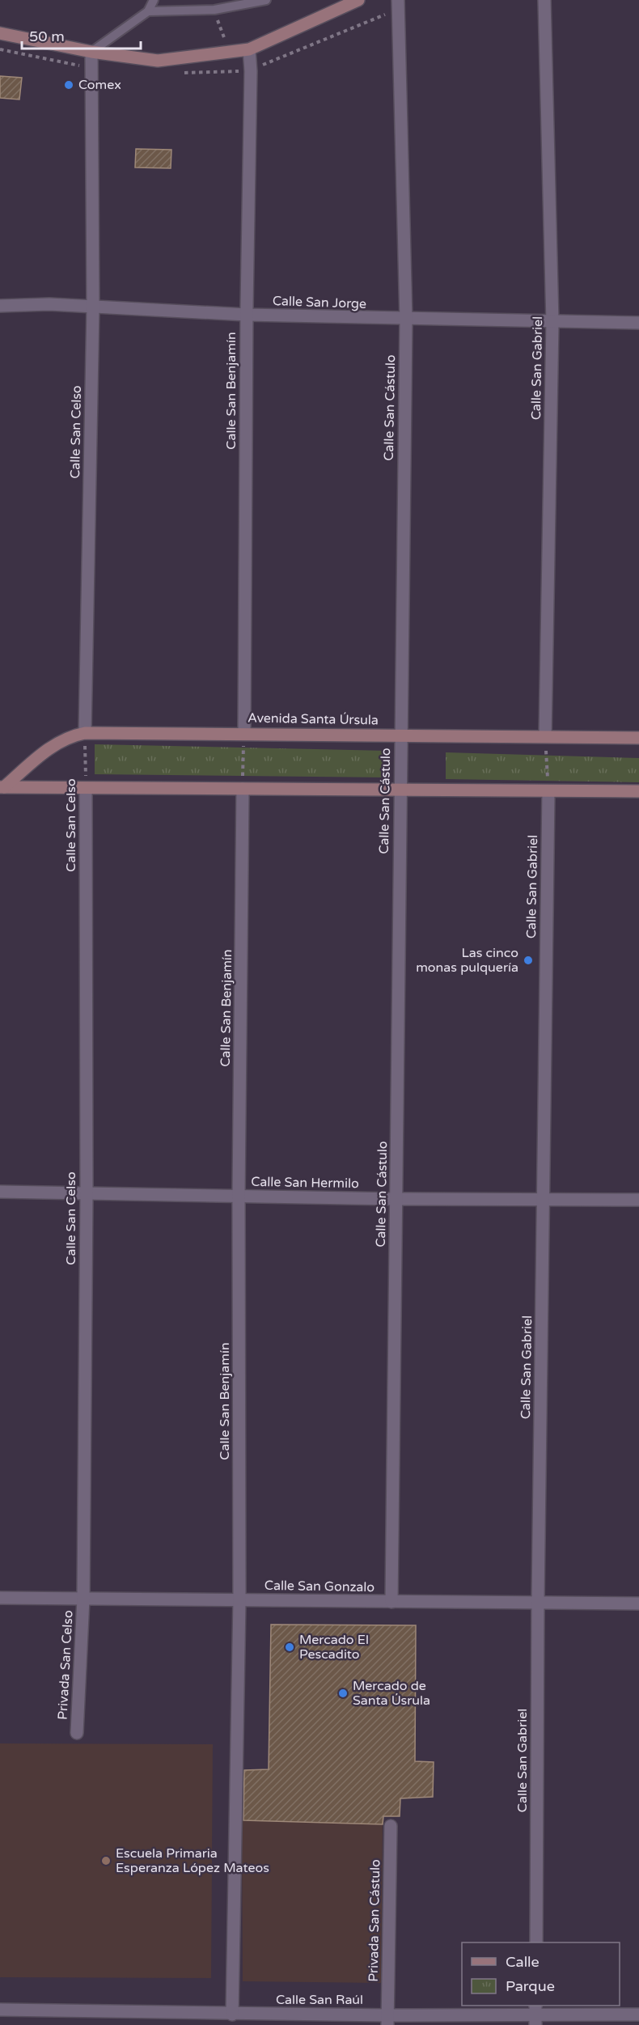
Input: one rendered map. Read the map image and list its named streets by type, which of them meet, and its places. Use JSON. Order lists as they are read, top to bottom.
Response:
{
  "streets": {
    "street": [
      "Calle San Jorge",
      "Calle San Gabriel",
      "Calle San Benjamín",
      "Calle San Cástulo",
      "Calle San Celso",
      "Avenida Santa Úrsula",
      "Calle San Hermilo",
      "Calle San Gonzalo",
      "Privada San Celso",
      "Privada San Cástulo",
      "Calle San Raúl"
    ]
  },
  "crossings": [
    ["Calle San Jorge", "Calle San Gabriel"],
    ["Calle San Jorge", "Calle San Benjamín"],
    ["Calle San Jorge", "Calle San Cástulo"],
    ["Calle San Jorge", "Calle San Celso"],
    ["Calle San Gabriel", "Avenida Santa Úrsula"],
    ["Calle San Gabriel", "Calle San Hermilo"],
    ["Calle San Gabriel", "Calle San Gonzalo"],
    ["Calle San Benjamín", "Avenida Santa Úrsula"],
    ["Calle San Benjamín", "Calle San Hermilo"],
    ["Calle San Benjamín", "Calle San Gonzalo"],
    ["Calle San Benjamín", "Calle San Raúl"],
    ["Calle San Cástulo", "Avenida Santa Úrsula"],
    ["Calle San Cástulo", "Calle San Hermilo"],
    ["Calle San Cástulo", "Calle San Gonzalo"],
    ["Calle San Celso", "Avenida Santa Úrsula"],
    ["Calle San Celso", "Calle San Hermilo"],
    ["Calle San Celso", "Calle San Gonzalo"],
    ["Calle San Celso", "Privada San Celso"],
    ["Calle San Gonzalo", "Privada San Celso"],
    ["Privada San Cástulo", "Calle San Raúl"]
  ],
  "places": [
    "Comex",
    "Las cinco monas pulquería",
    "Mercado El Pescadito",
    "Mercado de Santa Úsrula",
    "Escuela Primaria Esperanza López Mateos"
  ],
  "legend": ["Calle", "Parque"],
  "scale_bar": "50 m"
}
